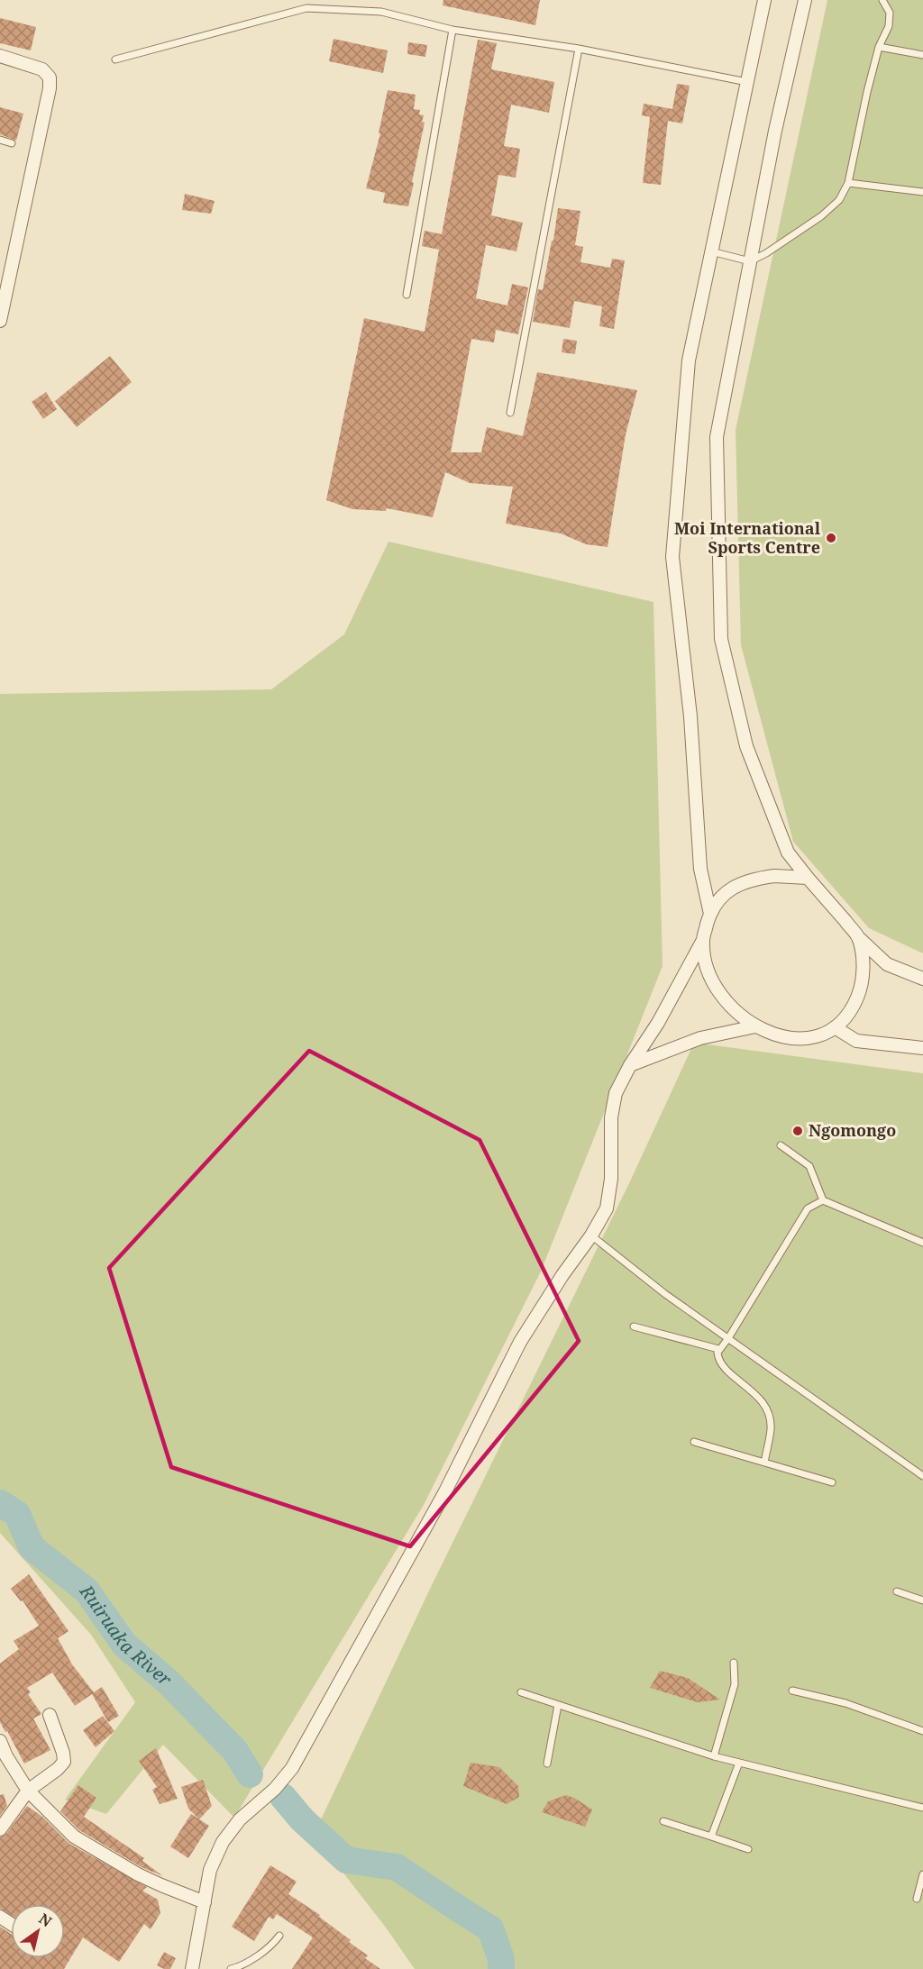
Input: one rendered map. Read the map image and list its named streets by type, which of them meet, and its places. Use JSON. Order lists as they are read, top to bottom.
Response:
{
  "water": ["Ruiruaka River"],
  "places": ["Moi International Sports Centre", "Ngomongo"],
  "north": "top right"
}
